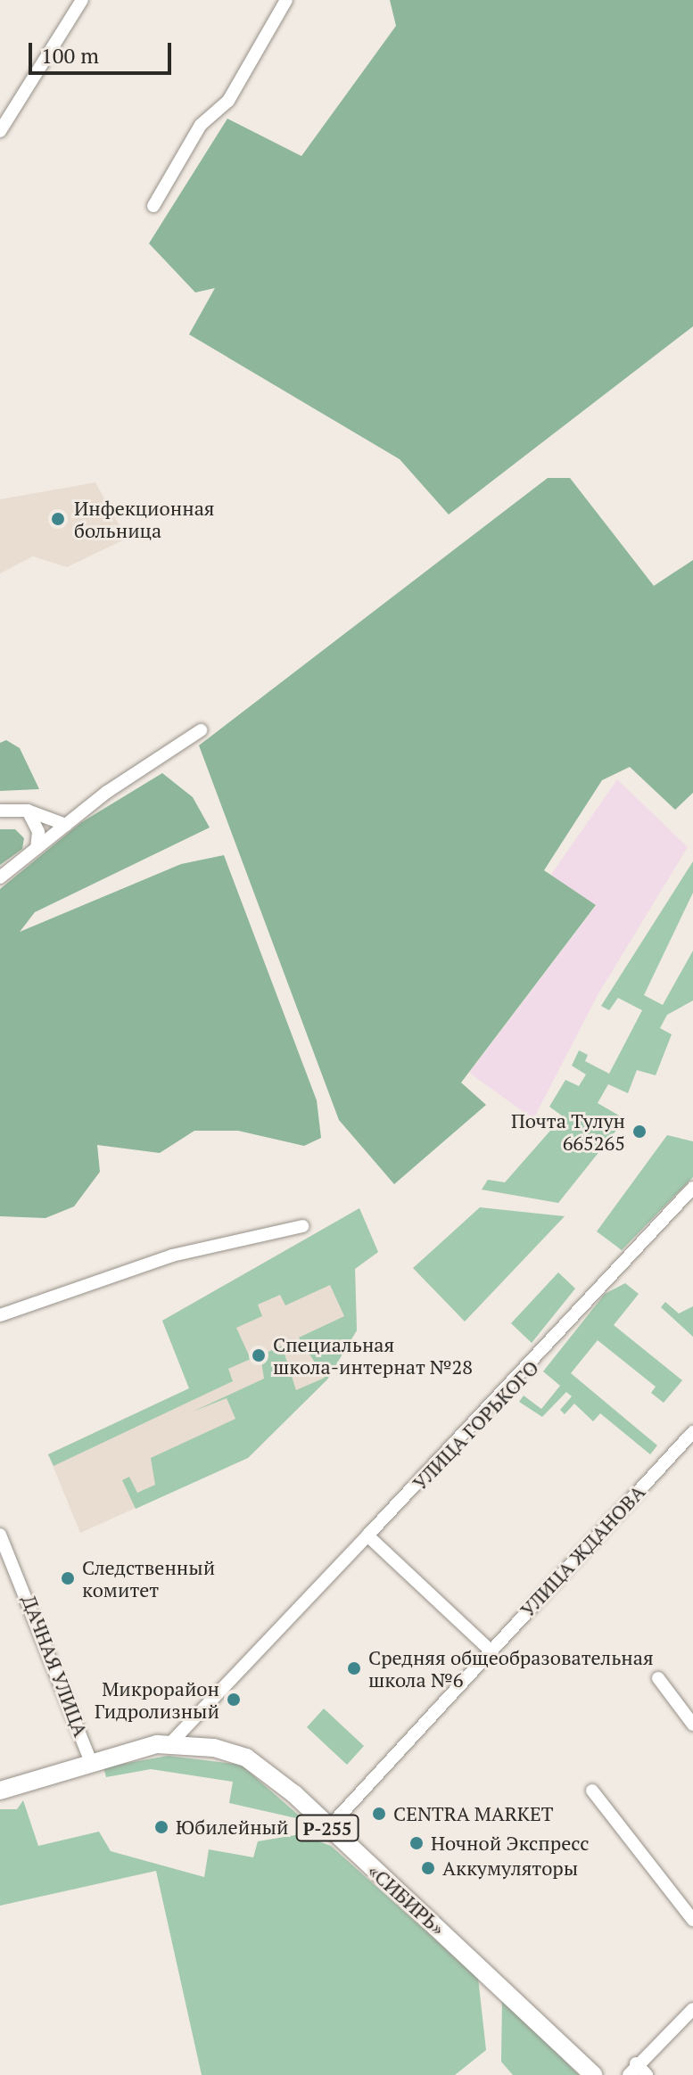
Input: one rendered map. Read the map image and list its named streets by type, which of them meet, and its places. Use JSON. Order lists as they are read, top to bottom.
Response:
{
  "streets": {
    "highway": ["Р-255", "«СИБИРЬ»"],
    "street": ["УЛИЦА ГОРЬКОГО", "УЛИЦА ЖДАНОВА", "ДАЧНАЯ УЛИЦА"]
  },
  "crossings": [
    ["УЛИЦА ГОРЬКОГО", "«СИБИРЬ»"],
    ["УЛИЦА ЖДАНОВА", "«СИБИРЬ»"],
    ["ДАЧНАЯ УЛИЦА", "«СИБИРЬ»"]
  ],
  "places": [
    "Инфекционная больница",
    "Почта Тулун 665265",
    "Специальная школа-интернат №28",
    "Следственный комитет",
    "Средняя общеобразовательная школа №6",
    "Микрорайон Гидролизный",
    "CENTRA MARKET",
    "Юбилейный",
    "Ночной Экспресс",
    "Аккумуляторы"
  ],
  "scale_bar": "100 m"
}
